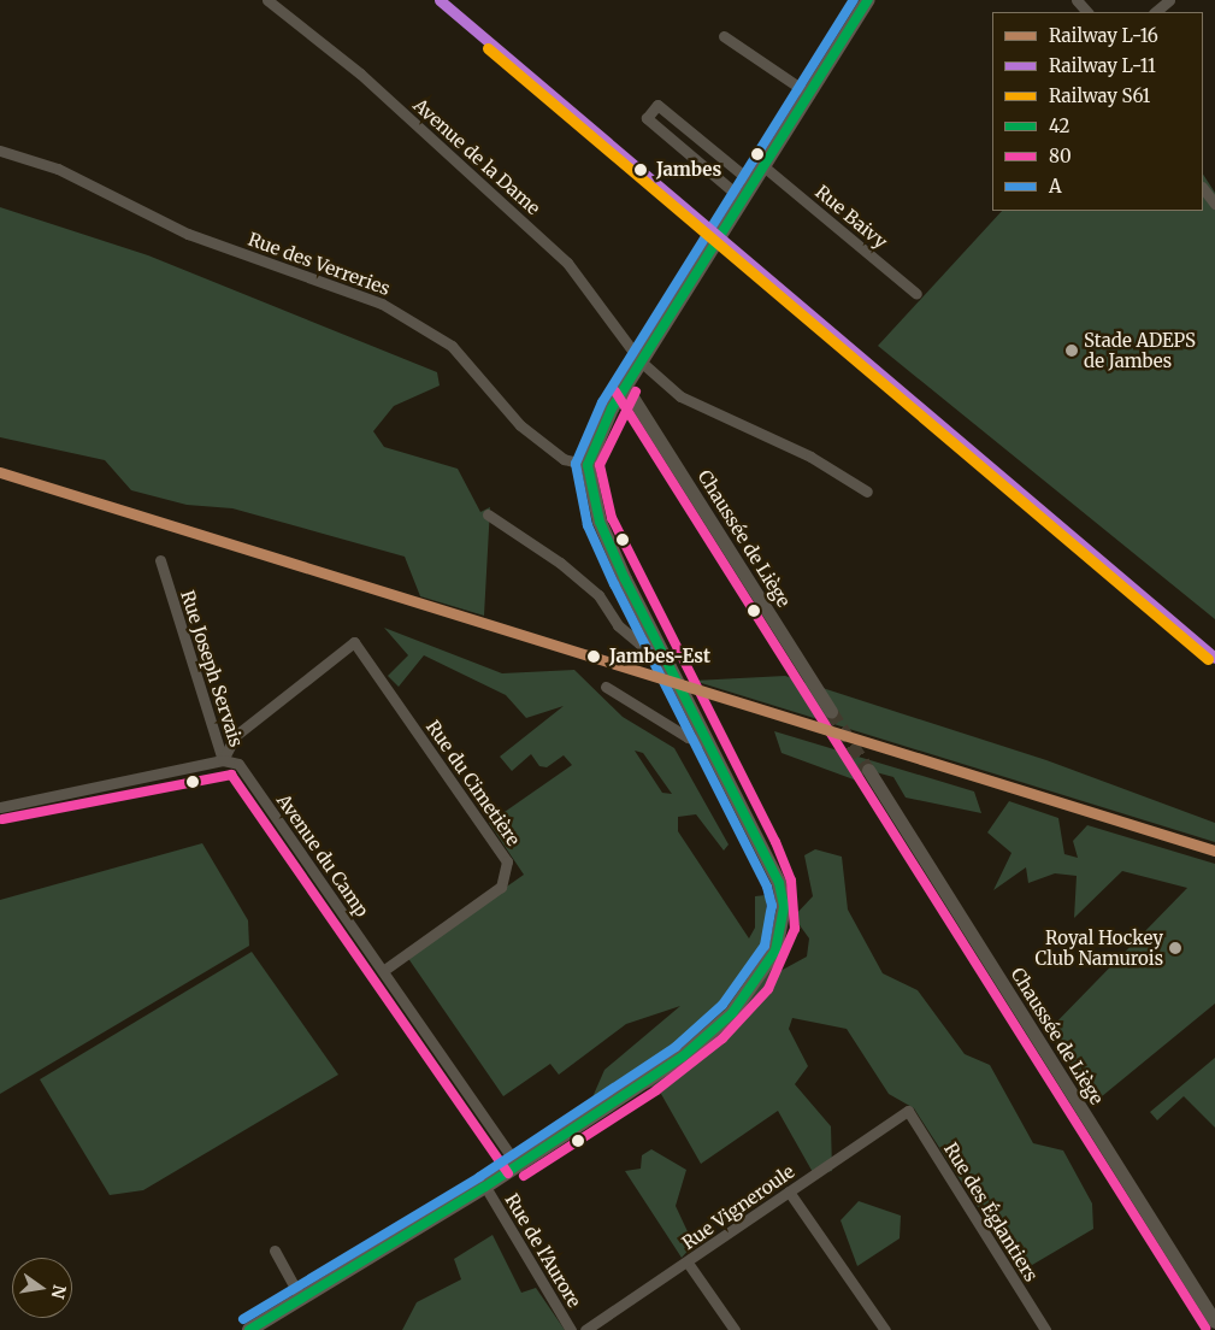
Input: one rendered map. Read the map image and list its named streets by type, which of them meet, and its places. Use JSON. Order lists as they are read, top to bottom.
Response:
{
  "streets": {
    "street": [
      "Avenue de la Dame",
      "Rue Baivy",
      "Rue des Verreries",
      "Chaussée de Liège",
      "Rue Joseph Servais",
      "Rue du Cimetière",
      "Avenue du Camp",
      "Rue Vigneroule",
      "Rue des Églantiers",
      "Rue de l'Aurore"
    ]
  },
  "crossings": [
    ["Rue Joseph Servais", "Rue du Cimetière"],
    ["Rue Joseph Servais", "Avenue du Camp"],
    ["Rue du Cimetière", "Avenue du Camp"],
    ["Rue Vigneroule", "Rue des Églantiers"]
  ],
  "places": [
    "Jambes",
    "Stade ADEPS de Jambes",
    "Jambes-Est",
    "Royal Hockey Club Namurois"
  ],
  "lines": [
    "rail line L-11",
    "transit line 42",
    "transit line A",
    "rail line S61",
    "transit line 80",
    "rail line L-16"
  ],
  "legend": [
    "Railway L-16",
    "Railway L-11",
    "Railway S61",
    "42",
    "80",
    "A"
  ],
  "north": "right"
}
